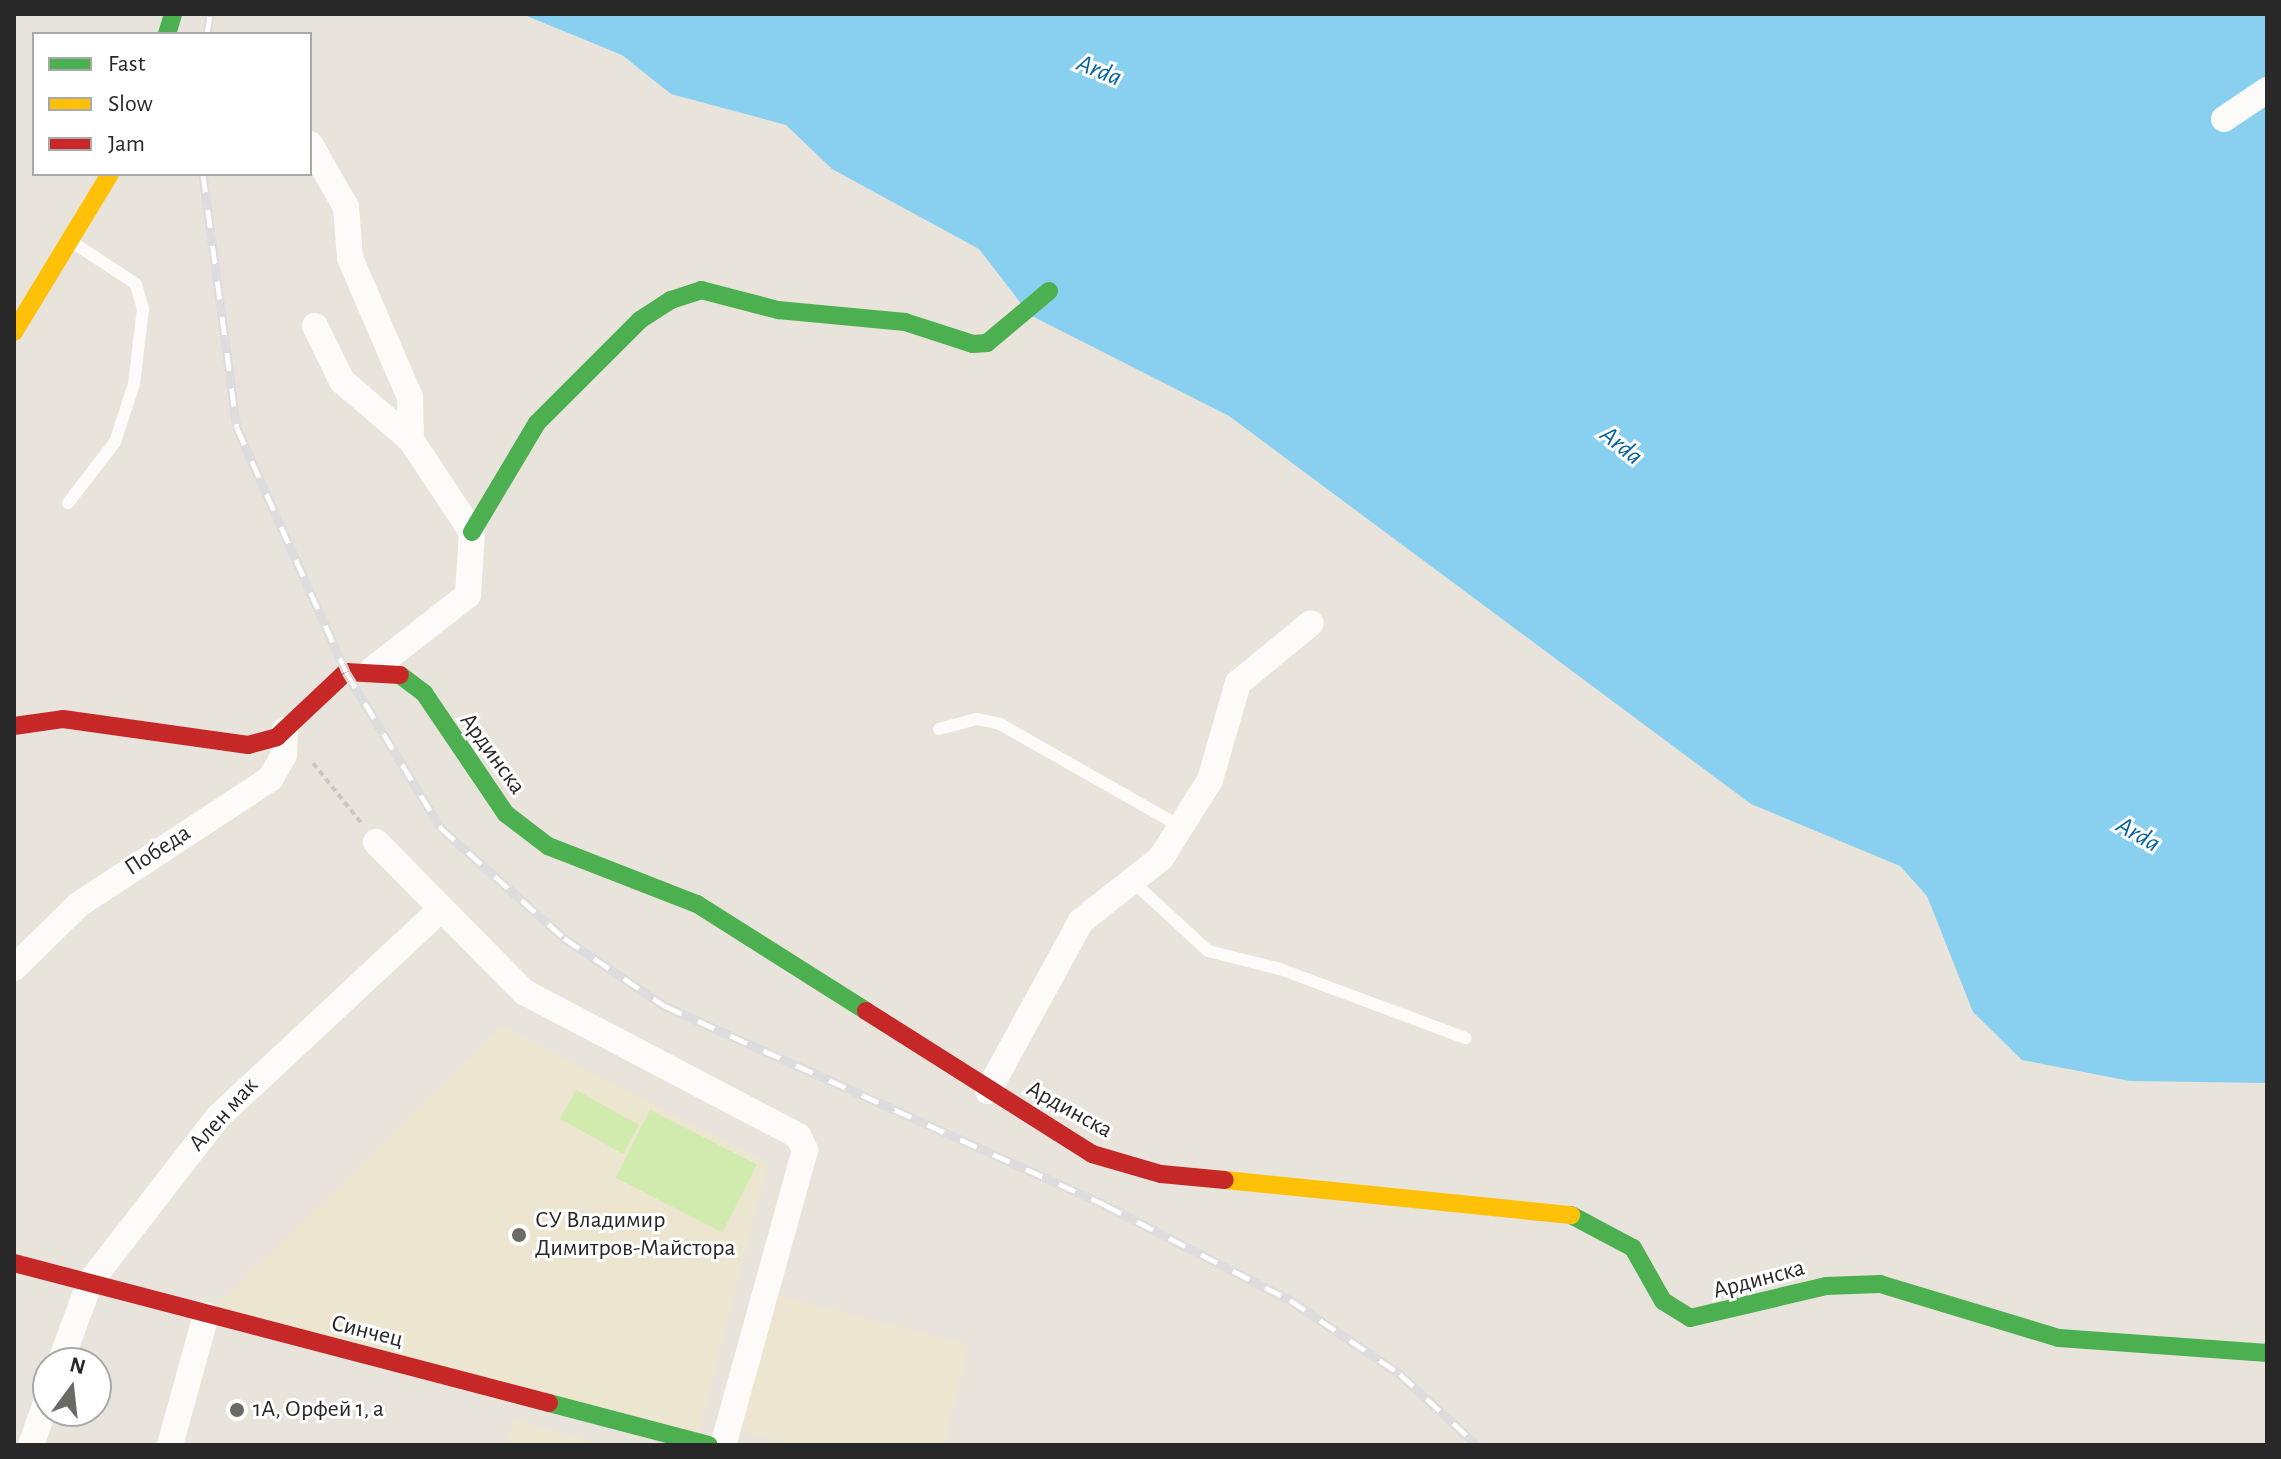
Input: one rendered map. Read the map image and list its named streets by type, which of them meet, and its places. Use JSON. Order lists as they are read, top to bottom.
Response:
{
  "streets": {
    "street": [
      "Ардинска",
      "Победа",
      "Ален мак",
      "Синчец"
    ]
  },
  "crossings": [
    ["Ален мак", "Синчец"]
  ],
  "water": ["Arda"],
  "places": ["СУ Владимир Димитров-Майстора", "1А, Орфей 1, а"],
  "legend": ["Fast", "Slow", "Jam"],
  "north": "top"
}
